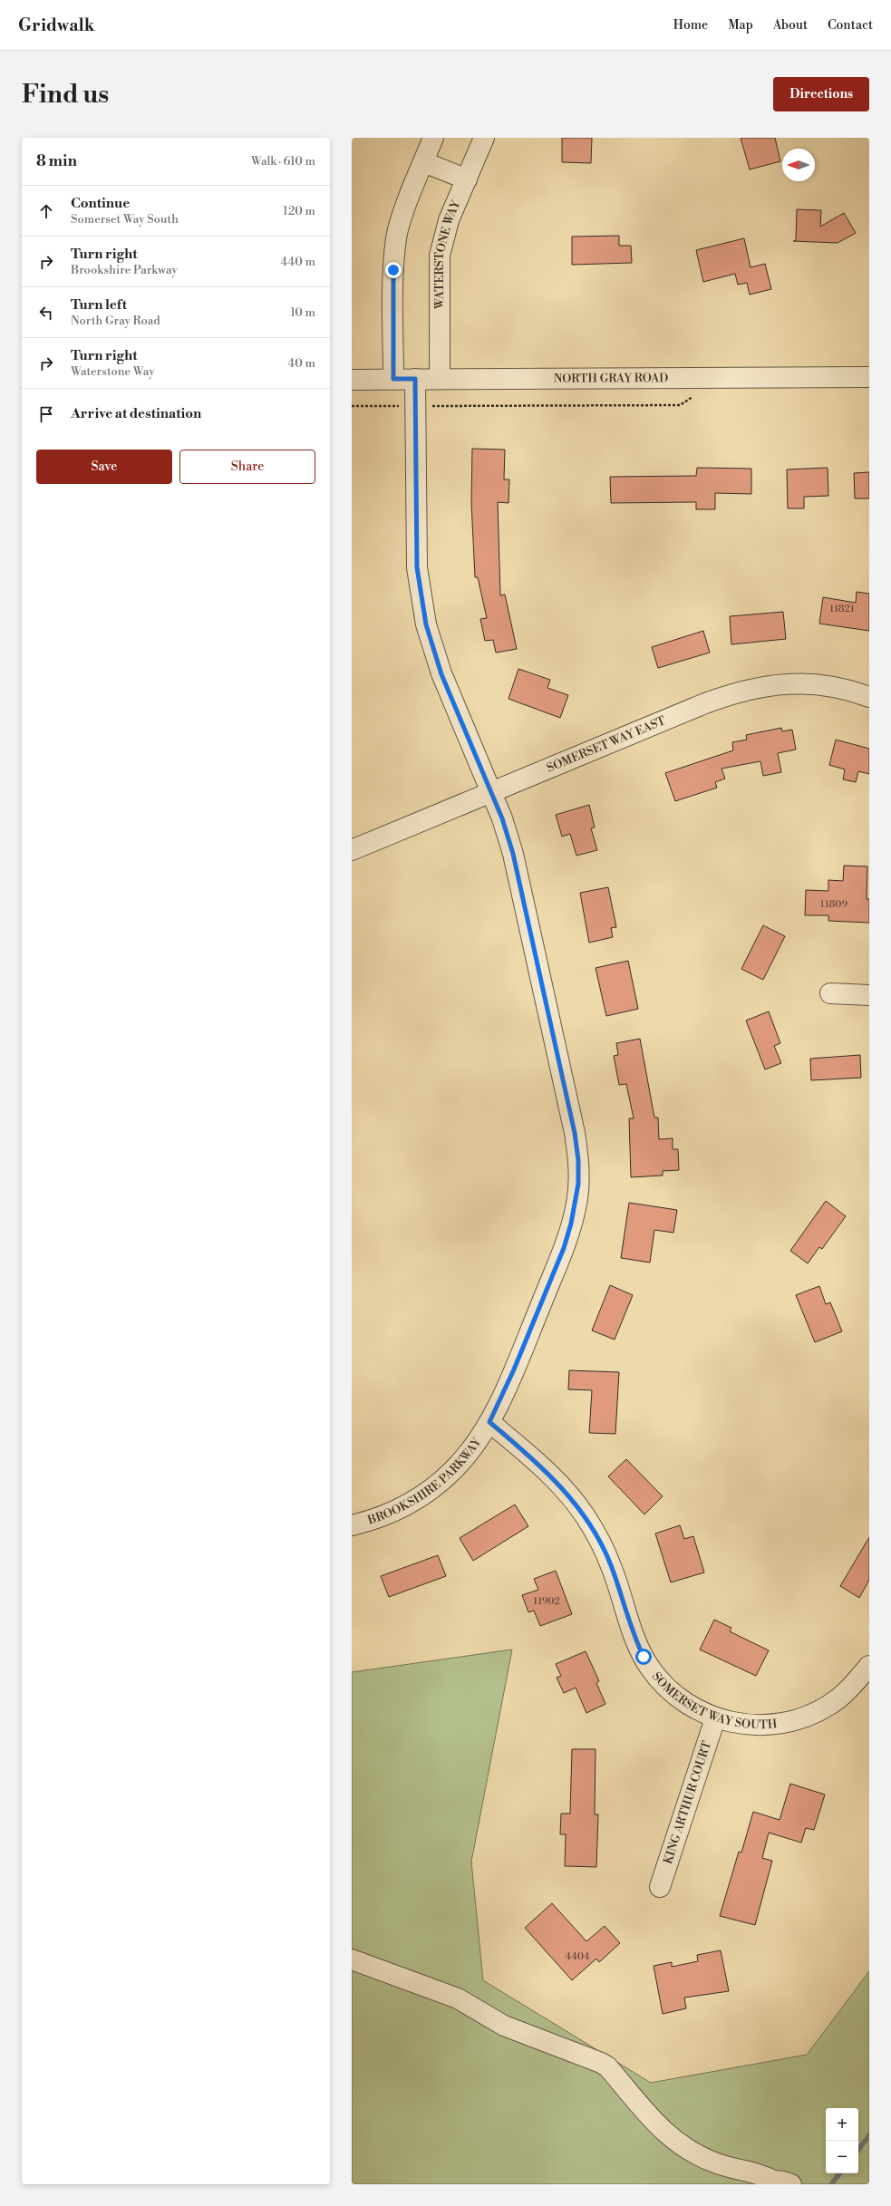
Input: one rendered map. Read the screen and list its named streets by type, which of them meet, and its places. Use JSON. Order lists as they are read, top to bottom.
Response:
{
  "streets": {
    "street": [
      "WATERSTONE WAY",
      "NORTH GRAY ROAD",
      "SOMERSET WAY EAST",
      "BROOKSHIRE PARKWAY",
      "SOMERSET WAY SOUTH",
      "KING ARTHUR COURT"
    ]
  },
  "crossings": [
    ["WATERSTONE WAY", "NORTH GRAY ROAD"],
    ["NORTH GRAY ROAD", "BROOKSHIRE PARKWAY"],
    ["SOMERSET WAY EAST", "BROOKSHIRE PARKWAY"],
    ["BROOKSHIRE PARKWAY", "SOMERSET WAY SOUTH"],
    ["SOMERSET WAY SOUTH", "KING ARTHUR COURT"]
  ],
  "house_numbers": [
    "11821",
    "11809",
    "11902",
    "4404"
  ],
  "north": "left",
  "page": {
    "header": "Gridwalk",
    "nav": [
      "Home",
      "Map",
      "About",
      "Contact"
    ],
    "buttons": [
      "Directions",
      ["Save", "Share"]
    ],
    "title": "Find us",
    "heading": ["8 min", "Walk · 610 m"],
    "list": [
      ["Continue", "Somerset Way South", "120 m"],
      ["Turn right", "Brookshire Parkway", "440 m"],
      ["Turn left", "North Gray Road", "10 m"],
      ["Turn right", "Waterstone Way", "40 m"],
      "Arrive at destination"
    ],
    "map_buttons": ["+", "−"]
  }
}
